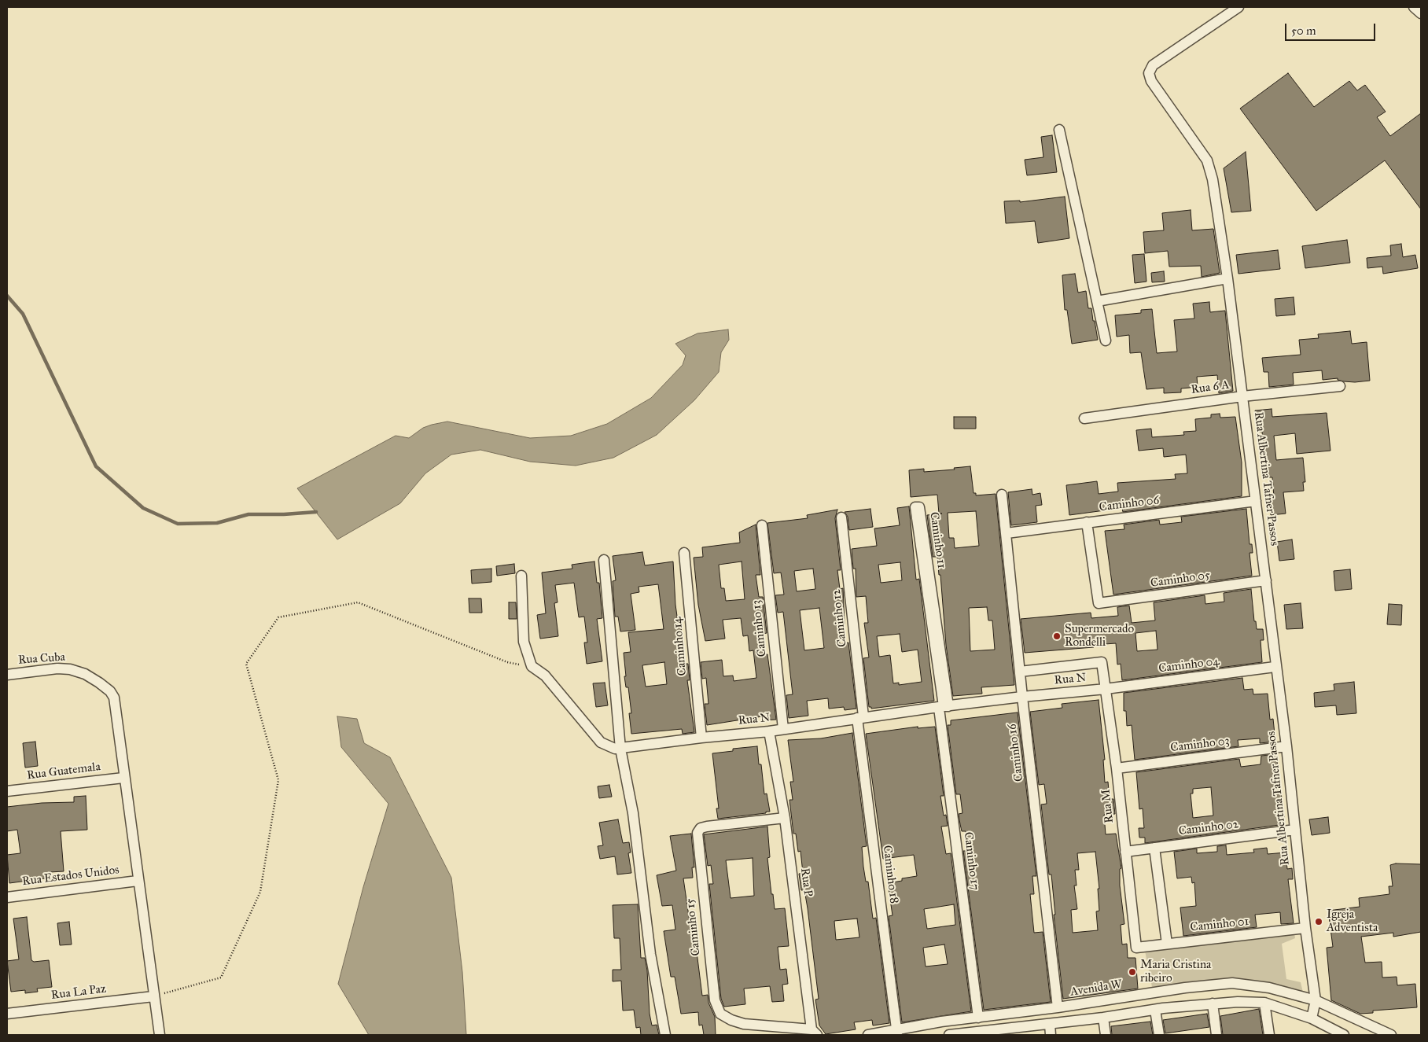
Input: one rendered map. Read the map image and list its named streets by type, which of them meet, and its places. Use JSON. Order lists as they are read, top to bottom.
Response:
{
  "streets": {
    "street": [
      "Rua 6 A",
      "Rua Albertina Tafner Passos",
      "Caminho 06",
      "Caminho 11",
      "Caminho 05",
      "Caminho 12",
      "Caminho 13",
      "Caminho 14",
      "Rua Cuba",
      "Caminho 04",
      "Rua N",
      "Caminho 03",
      "Caminho 16",
      "Rua Guatemala",
      "Rua M",
      "Caminho 02",
      "Caminho 17",
      "Caminho 18",
      "Rua Estados Unidos",
      "Rua P",
      "Caminho 01",
      "Caminho 15",
      "Avenida W",
      "Rua La Paz"
    ]
  },
  "crossings": [
    ["Rua 6 A", "Rua Albertina Tafner Passos"],
    ["Rua Albertina Tafner Passos", "Caminho 06"],
    ["Rua Albertina Tafner Passos", "Caminho 05"],
    ["Rua Albertina Tafner Passos", "Caminho 04"],
    ["Rua Albertina Tafner Passos", "Caminho 03"],
    ["Rua Albertina Tafner Passos", "Caminho 02"],
    ["Rua Albertina Tafner Passos", "Caminho 01"],
    ["Rua Albertina Tafner Passos", "Avenida W"],
    ["Caminho 06", "Caminho 05"],
    ["Caminho 06", "Caminho 16"],
    ["Caminho 11", "Rua N"],
    ["Caminho 11", "Caminho 17"],
    ["Caminho 12", "Rua N"],
    ["Caminho 12", "Caminho 18"],
    ["Caminho 13", "Rua N"],
    ["Caminho 14", "Rua N"],
    ["Rua Cuba", "Rua Guatemala"],
    ["Rua Cuba", "Rua Estados Unidos"],
    ["Rua Cuba", "Rua La Paz"],
    ["Caminho 04", "Rua N"],
    ["Caminho 04", "Rua M"],
    ["Rua N", "Caminho 16"],
    ["Rua N", "Rua M"],
    ["Rua N", "Caminho 17"],
    ["Rua N", "Caminho 18"],
    ["Rua N", "Rua P"],
    ["Caminho 03", "Rua M"],
    ["Caminho 16", "Rua M"],
    ["Caminho 16", "Avenida W"],
    ["Rua M", "Caminho 02"],
    ["Rua M", "Caminho 01"],
    ["Caminho 17", "Avenida W"],
    ["Caminho 18", "Avenida W"],
    ["Rua P", "Caminho 15"]
  ],
  "places": ["Supermercado Rondelli", "Igreja Adventista", "Maria Cristina ribeiro"],
  "scale_bar": "50 m"
}
